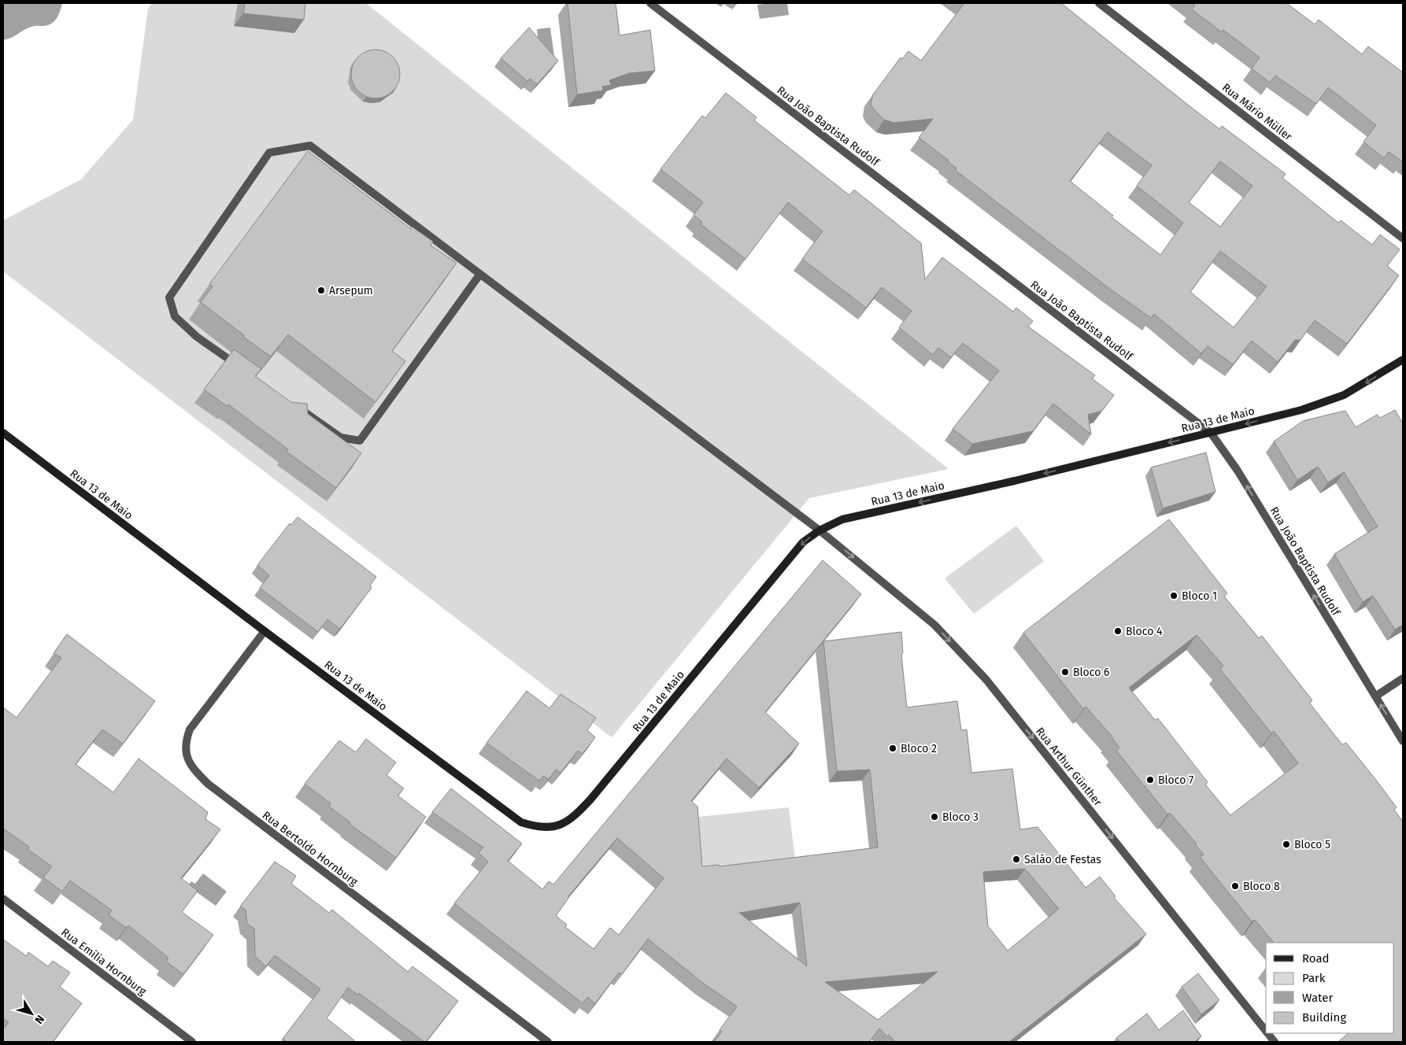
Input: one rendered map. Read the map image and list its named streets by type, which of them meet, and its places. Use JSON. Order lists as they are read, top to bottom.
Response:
{
  "streets": {
    "main road": ["Rua 13 de Maio"],
    "street": [
      "Rua Mário Müller",
      "Rua João Baptista Rudolf",
      "Rua Arthur Günther",
      "Rua Bertoldo Hornburg",
      "Rua Emília Hornburg"
    ]
  },
  "crossings": [
    ["Rua João Baptista Rudolf", "Rua 13 de Maio"],
    ["Rua 13 de Maio", "Rua Arthur Günther"],
    ["Rua 13 de Maio", "Rua Bertoldo Hornburg"]
  ],
  "one_way": ["Rua 13 de Maio", "Rua Arthur Günther"],
  "places": [
    "Arsepum",
    "Bloco 1",
    "Bloco 4",
    "Bloco 6",
    "Bloco 2",
    "Bloco 7",
    "Bloco 3",
    "Bloco 5",
    "Salão de Festas",
    "Bloco 8"
  ],
  "legend": [
    "Road",
    "Park",
    "Water",
    "Building"
  ],
  "north": "bottom right"
}
